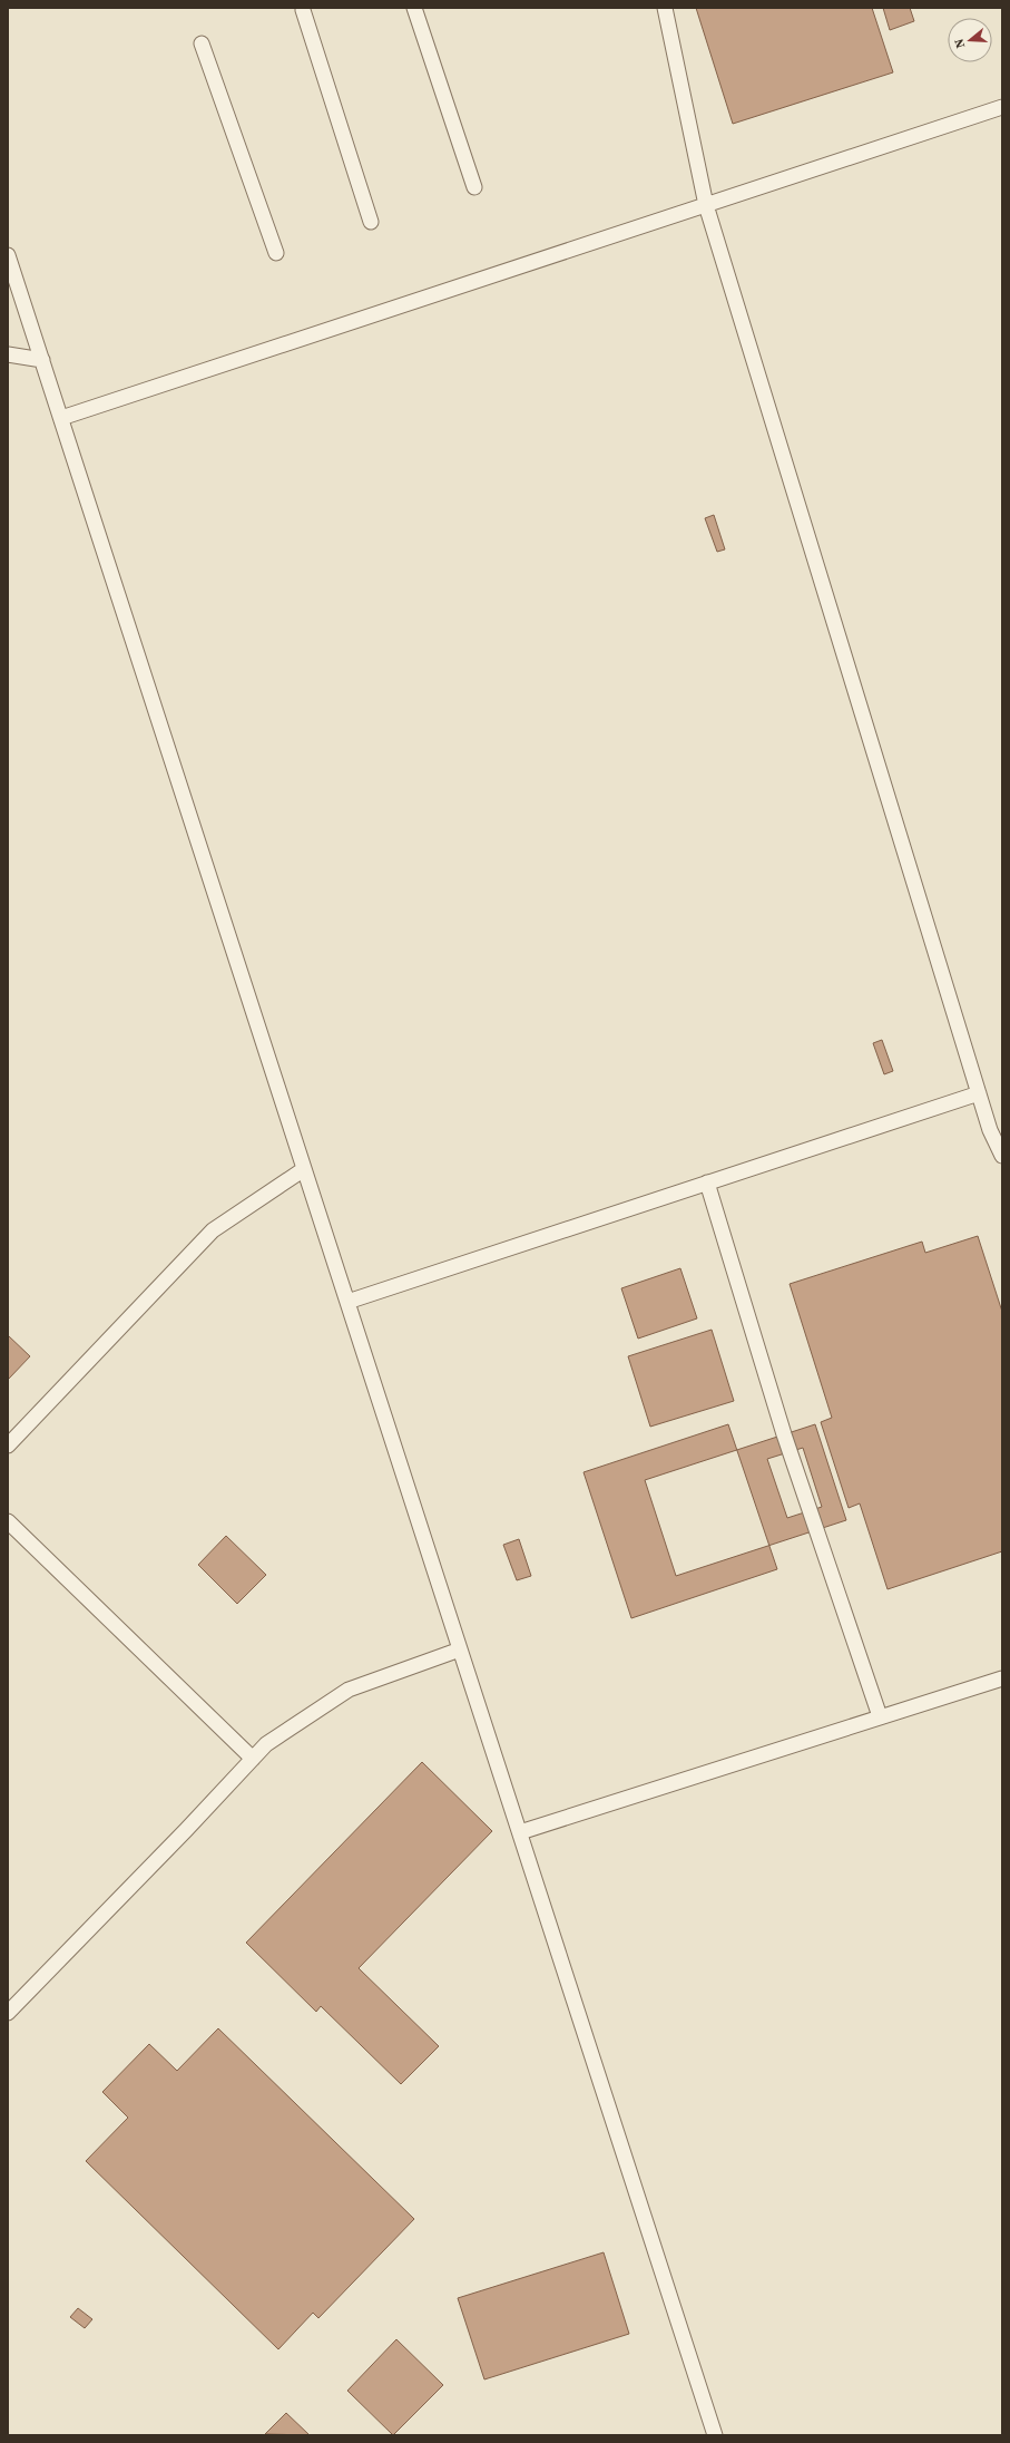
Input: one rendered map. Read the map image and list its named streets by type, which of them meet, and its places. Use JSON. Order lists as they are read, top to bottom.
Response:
{
  "north": "left"
}
